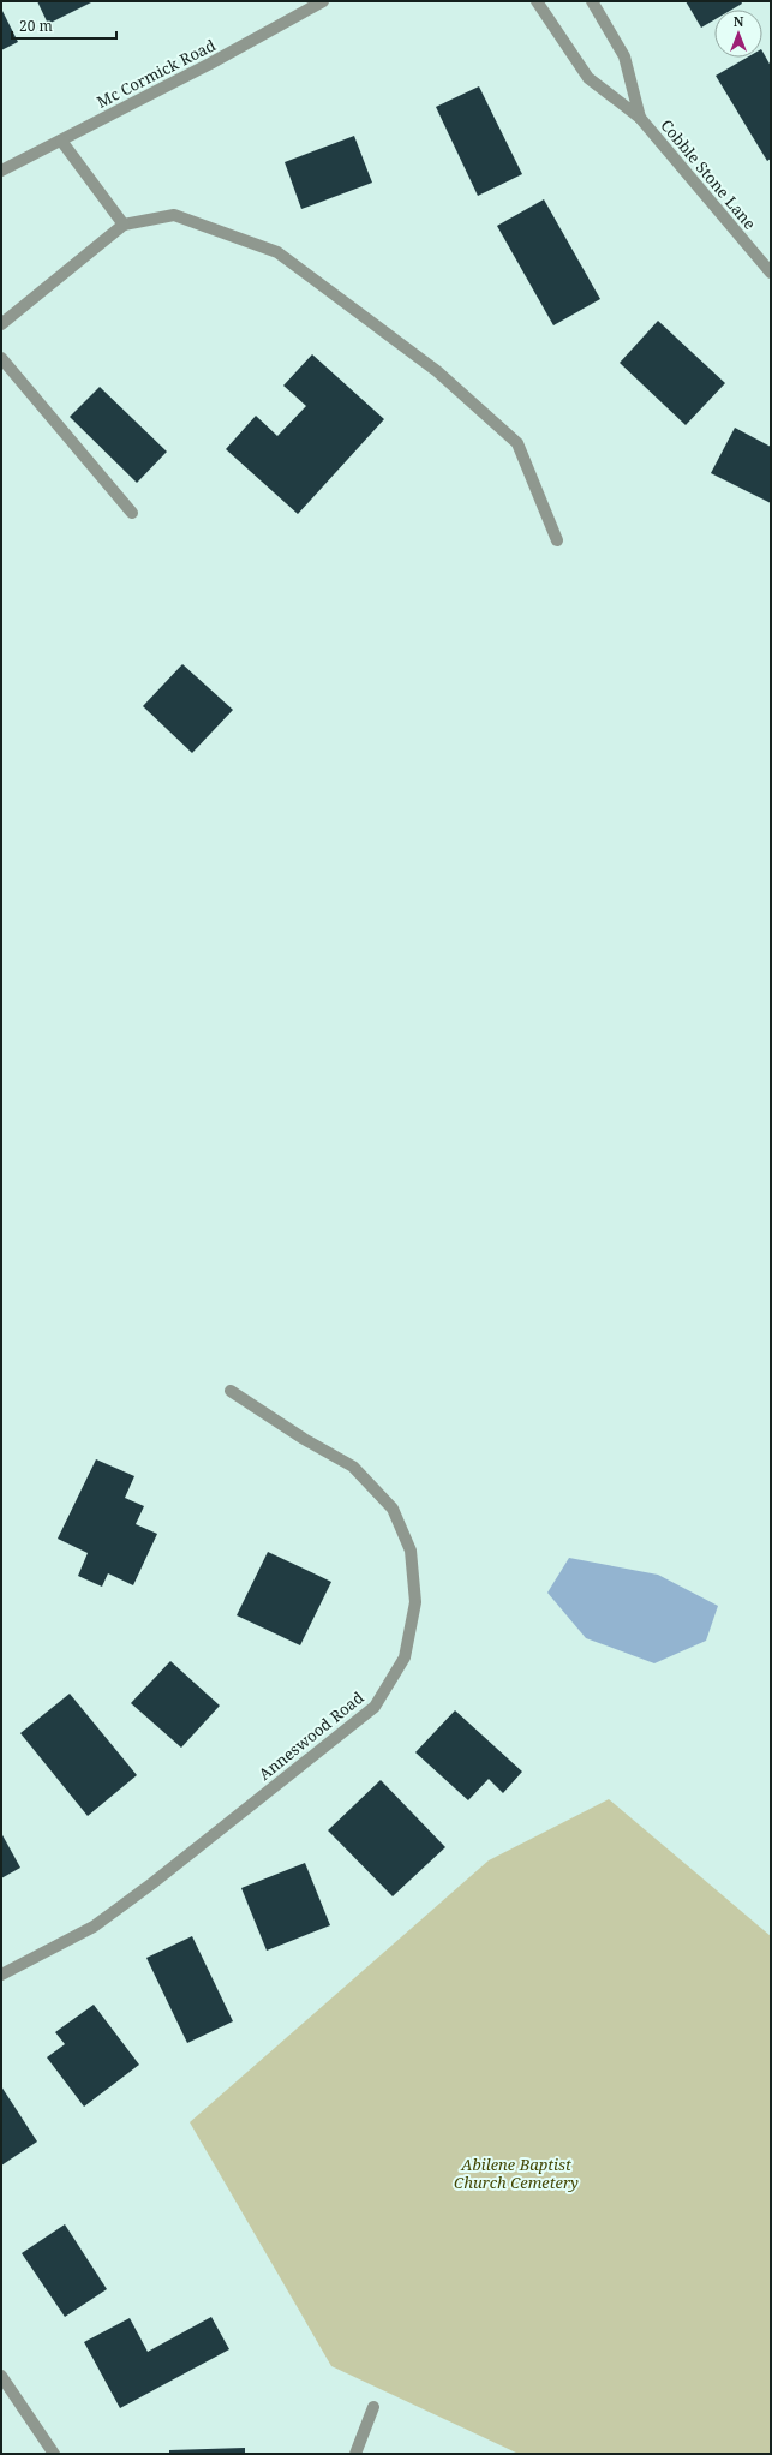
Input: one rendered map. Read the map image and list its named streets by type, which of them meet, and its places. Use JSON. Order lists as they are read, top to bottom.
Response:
{
  "streets": {
    "street": ["Mc Cormick Road", "Cobble Stone Lane", "Anneswood Road"]
  },
  "parks": ["Abilene Baptist Church Cemetery"],
  "scale_bar": "20 m",
  "north": "top"
}
